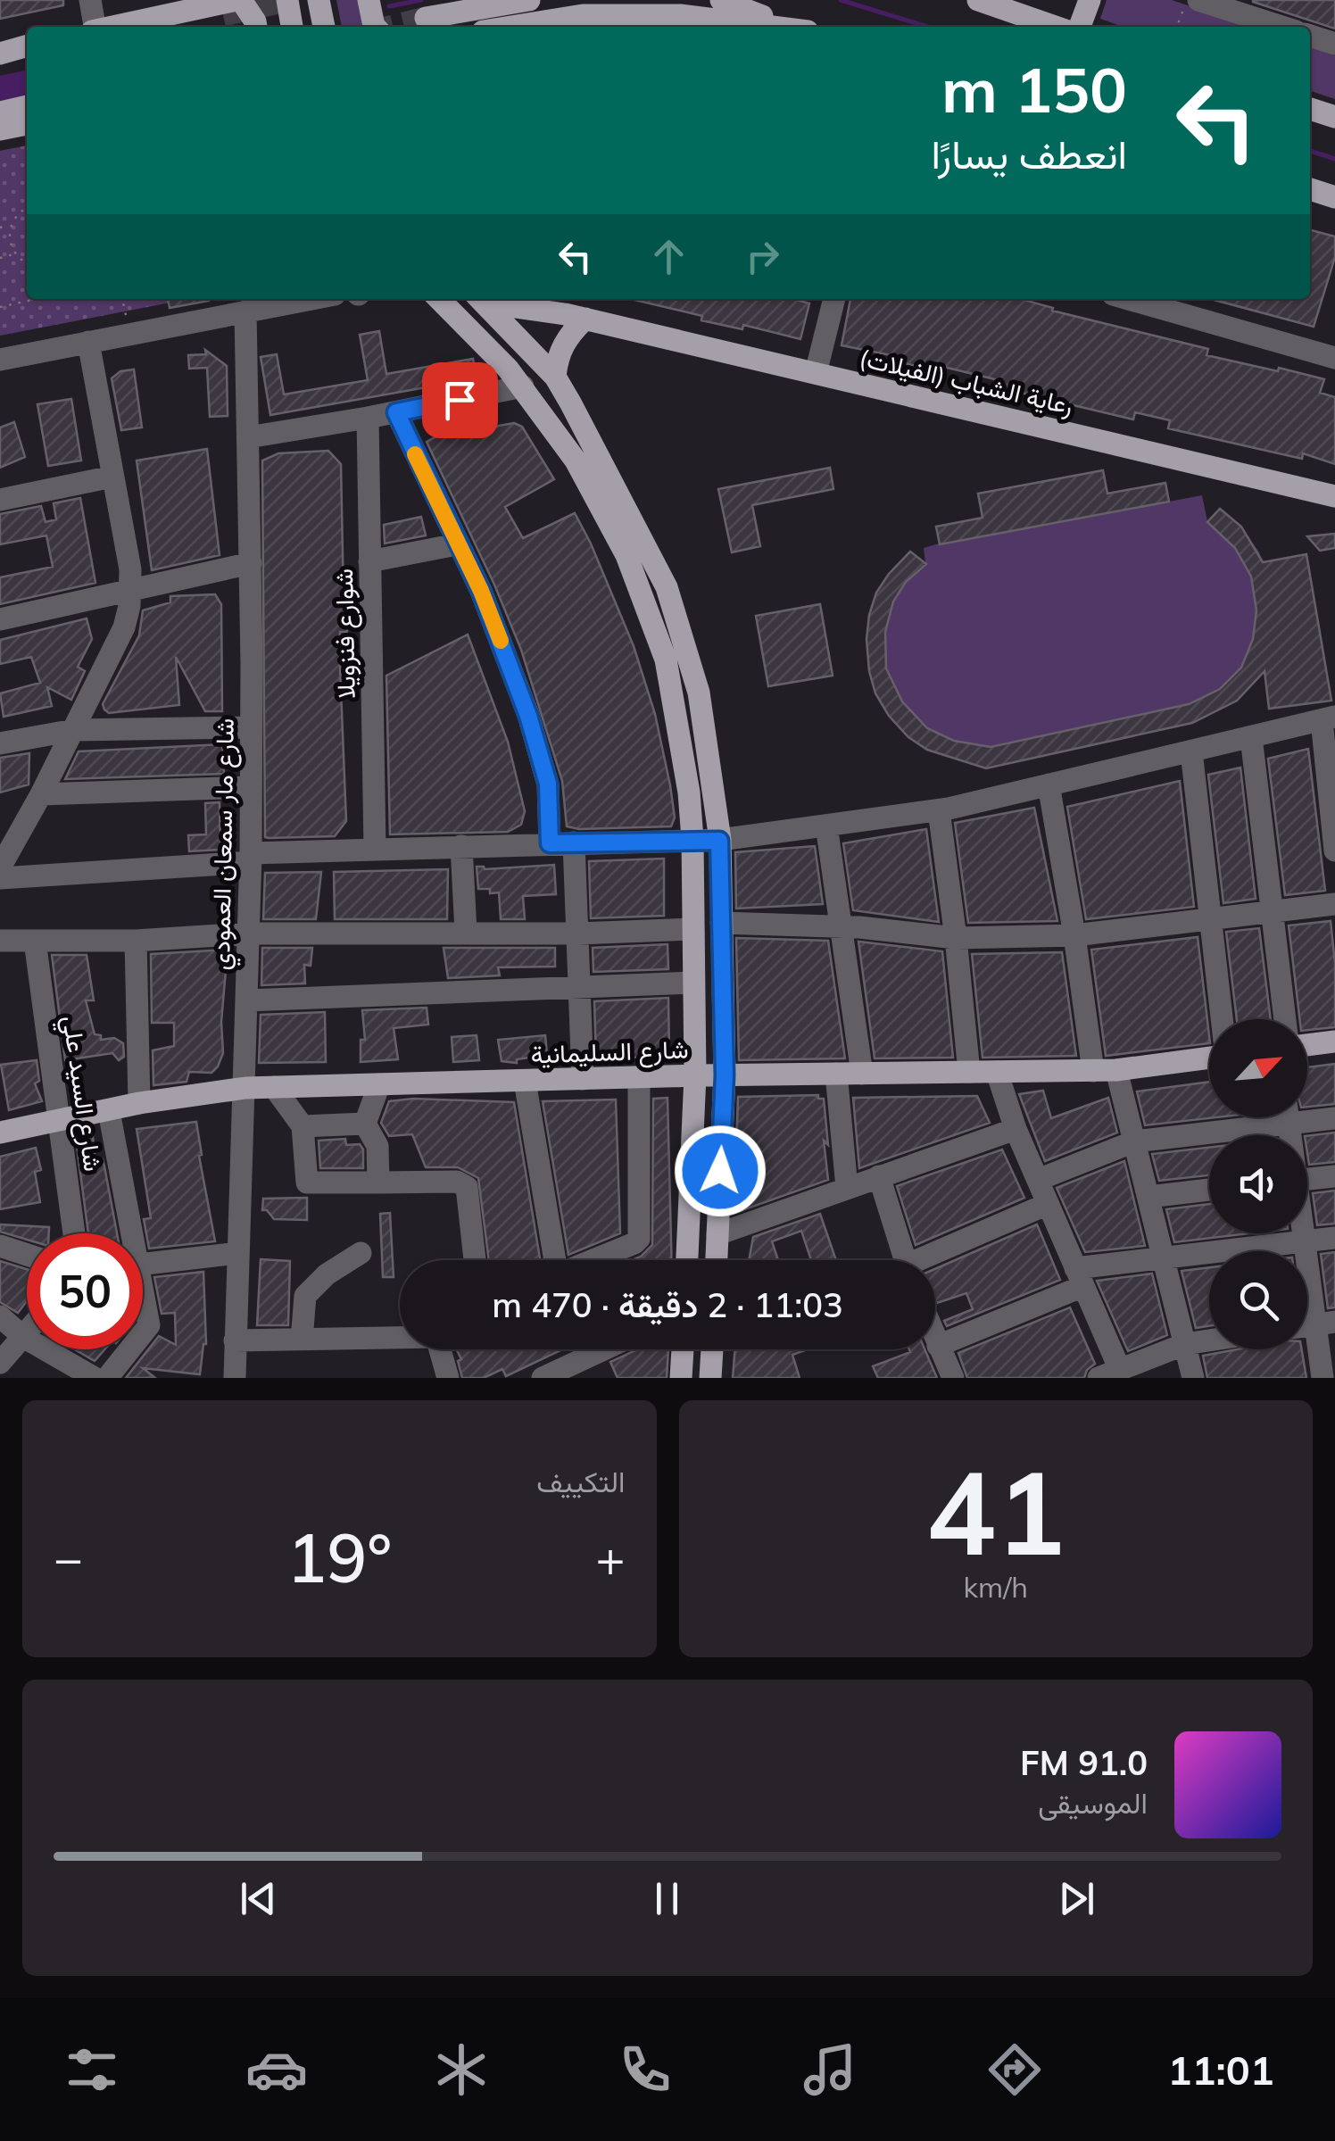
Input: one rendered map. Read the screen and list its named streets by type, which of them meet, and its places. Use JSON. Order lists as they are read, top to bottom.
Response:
{
  "streets": {
    "main road": ["رعاية الشباب (الفيلات)", "شارع السليمانية"],
    "street": ["شوارع فنزويلا", "شارع مار سمعان العمودي", "شارع السيد علي"]
  },
  "crossings": [
    ["شارع مار سمعان العمودي", "شارع السليمانية"],
    ["شارع السليمانية", "شارع السيد علي"]
  ],
  "north": "top right",
  "page": {
    "turn": ["150 m", "انعطف يسارًا"],
    "limit": "50",
    "trip": "11:03 · 2 دقيقة · 470 m",
    "tile": [
      ["41", "km/h"],
      "التكييف"
    ],
    "heat": ["−", "19°", "+"],
    "song": ["91.0 FM", "الموسيقى"],
    "tabs": "11:01"
  }
}
